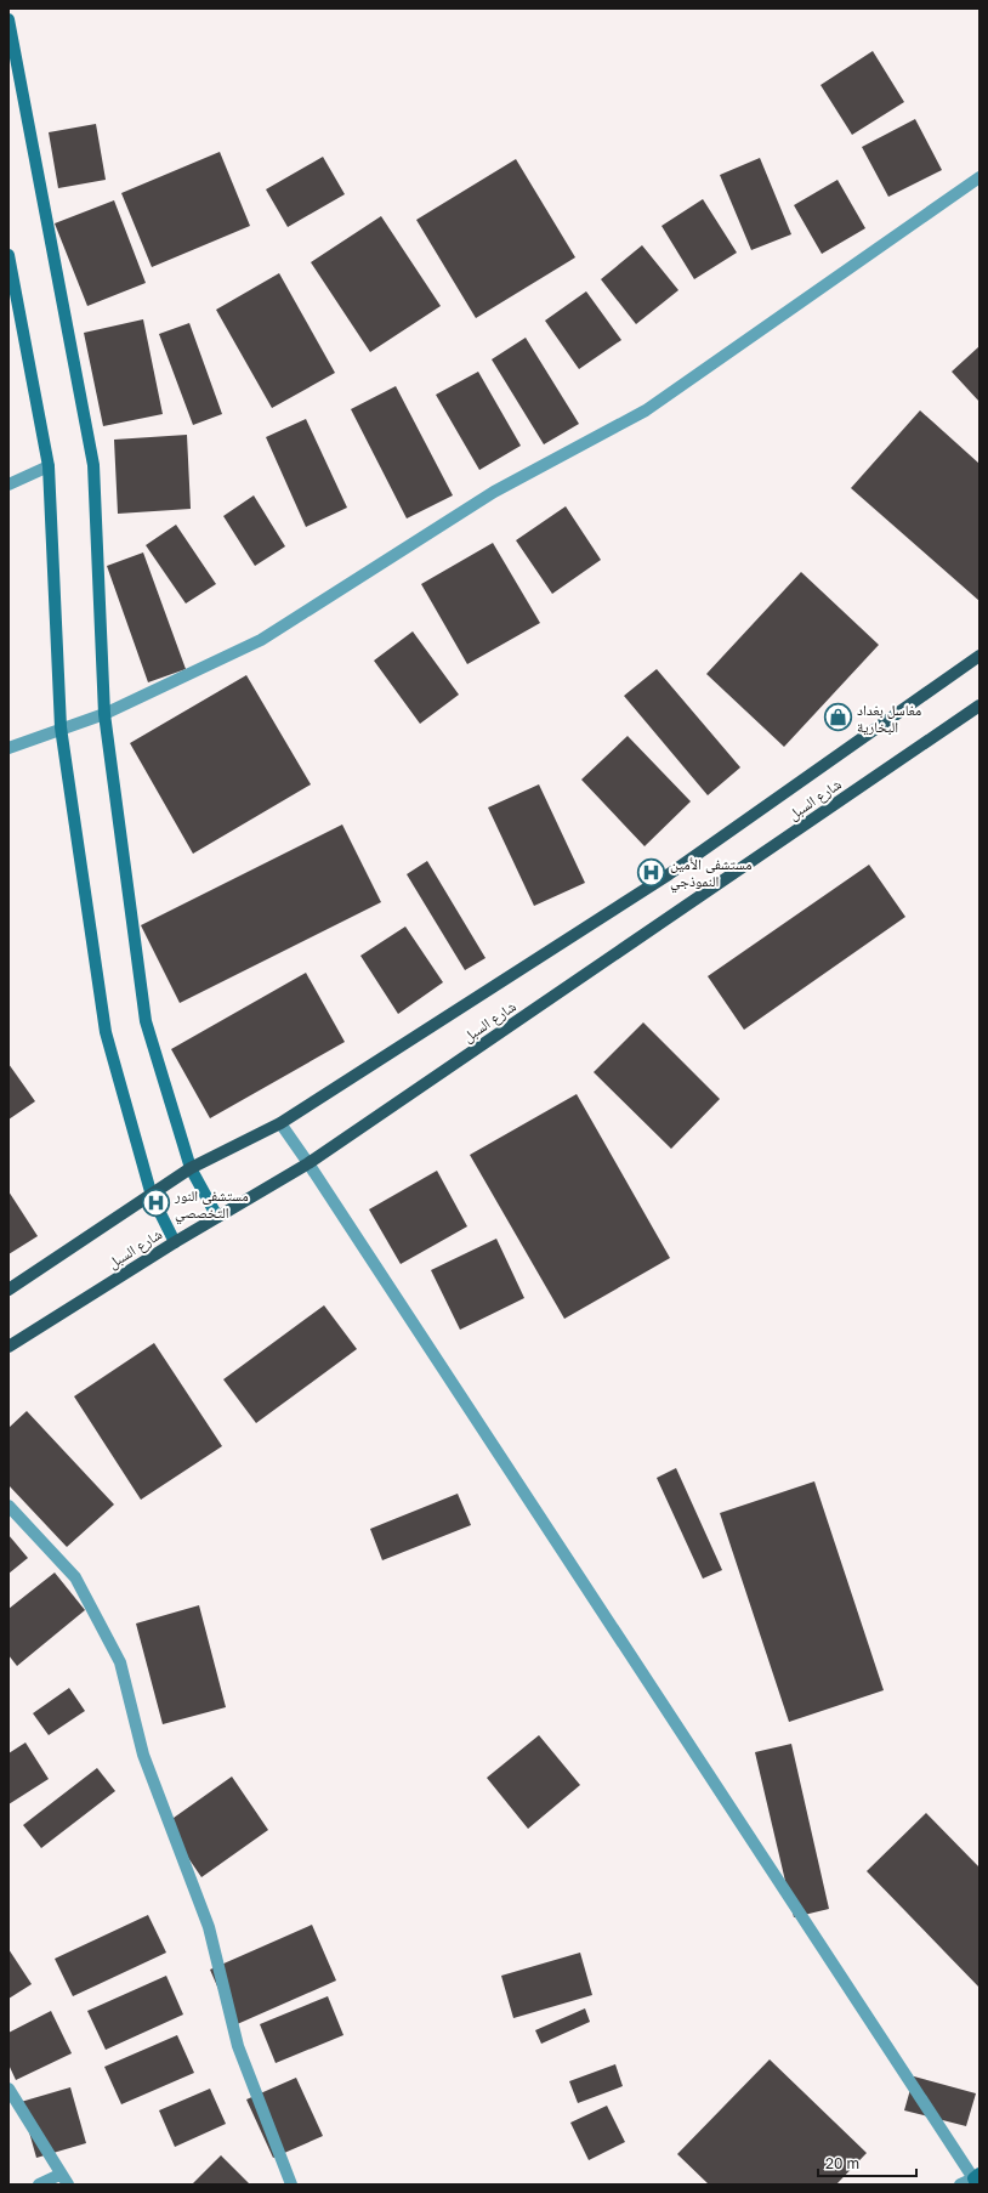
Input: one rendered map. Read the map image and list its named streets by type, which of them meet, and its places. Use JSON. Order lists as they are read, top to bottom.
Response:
{
  "streets": {
    "main road": ["شارع السبل"]
  },
  "places": {
    "shop": ["مغاسل بغداد البخارية"],
    "hospital": ["مستشفى الأمين النموذجي", "مستشفى النور التخصصي"]
  },
  "scale_bar": "20 m"
}
